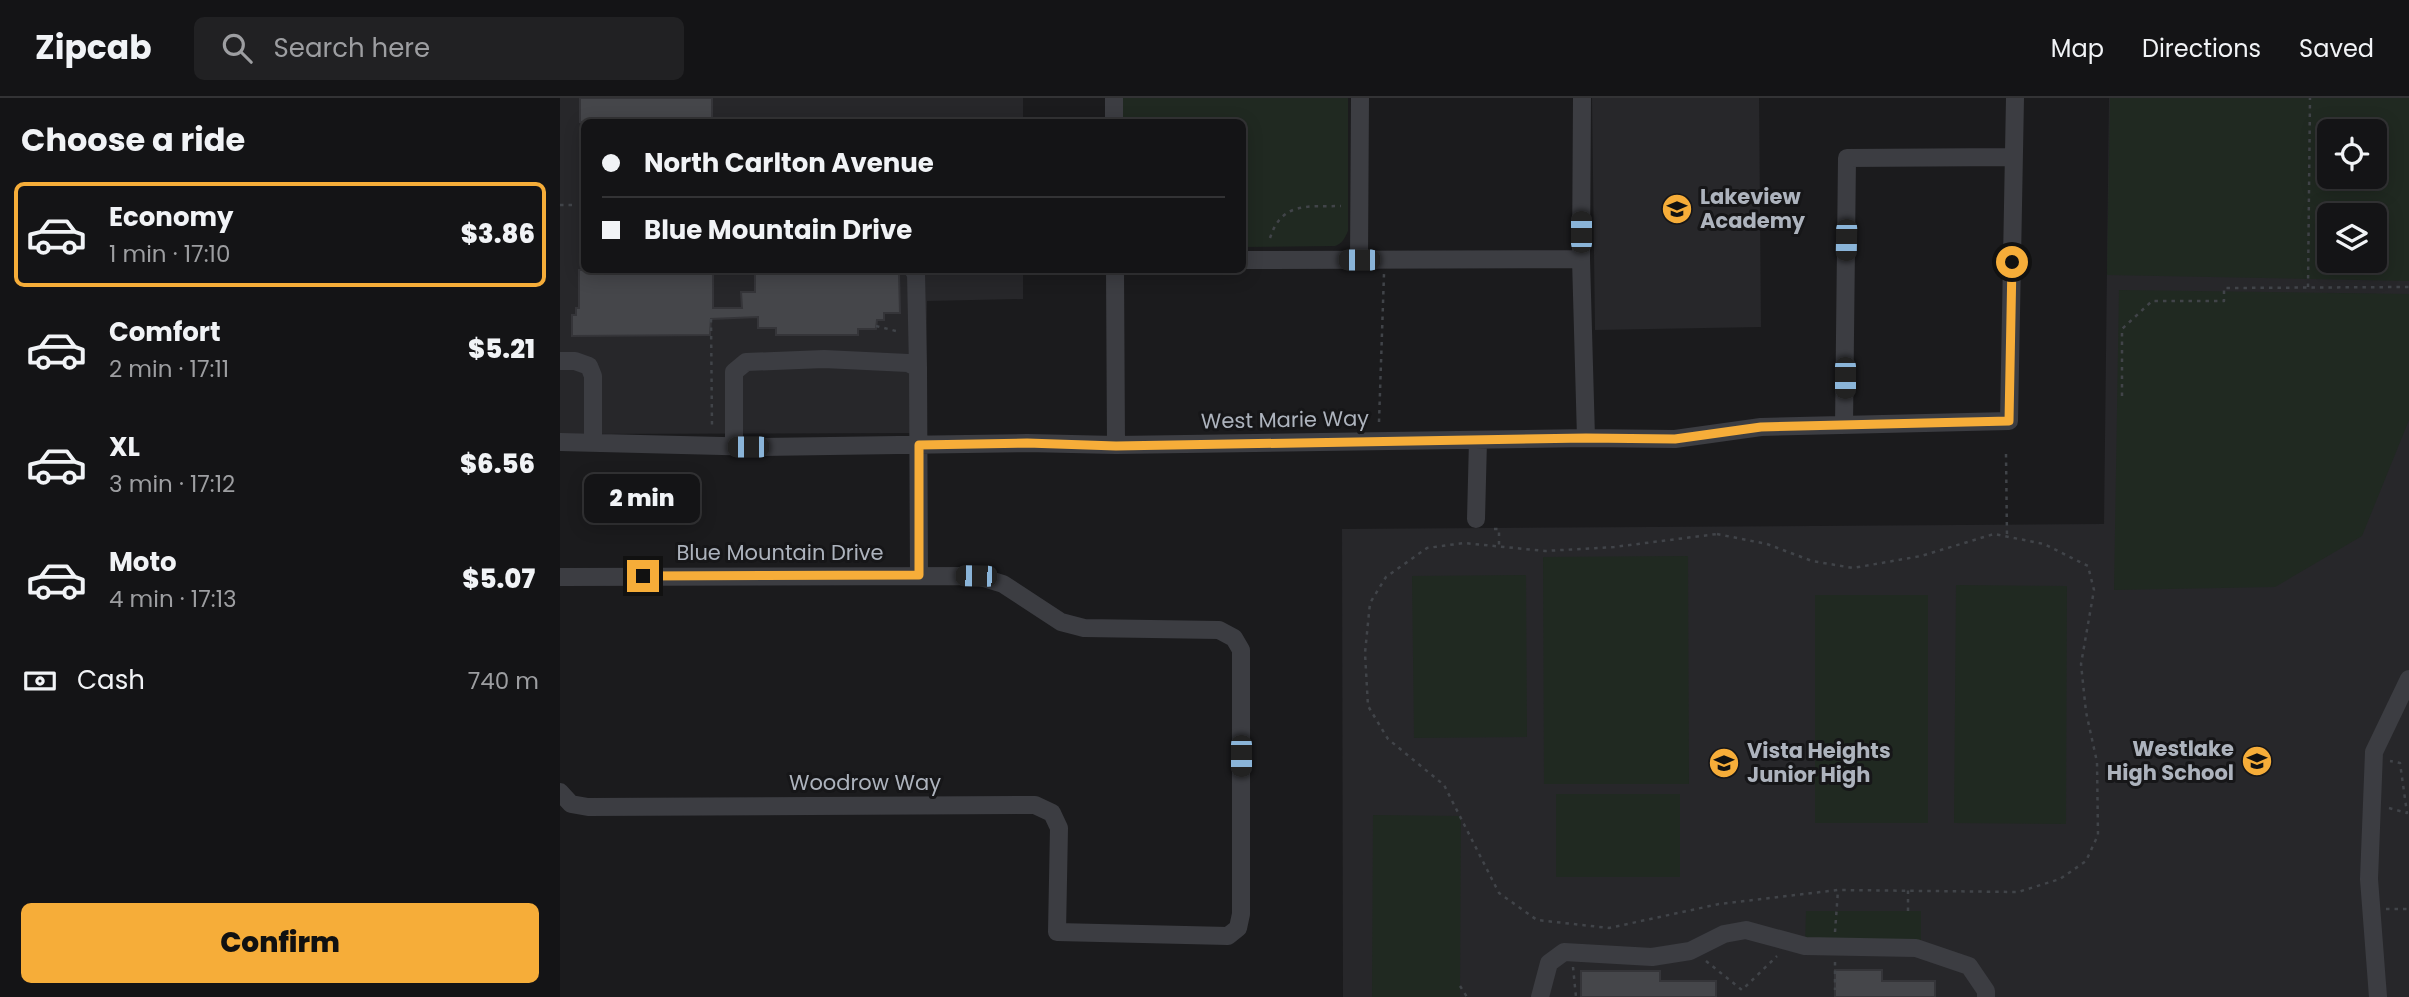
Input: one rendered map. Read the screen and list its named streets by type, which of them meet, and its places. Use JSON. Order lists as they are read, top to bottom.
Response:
{
  "streets": {
    "street": ["West Marie Way", "Blue Mountain Drive", "Woodrow Way"]
  },
  "crossings": [
    ["Blue Mountain Drive", "Woodrow Way"]
  ],
  "places": {
    "school or university": ["Lakeview Academy", "Westlake High School", "Vista Heights Junior High"]
  },
  "page": {
    "header": "Zipcab",
    "search": "Search here",
    "nav": ["Map", "Directions", "Saved"],
    "heading": "Choose a ride",
    "banner": ["North Carlton Avenue", "Blue Mountain Drive"],
    "list": [
      {
        "name": "Economy",
        "note": "1 min · 17:10",
        "value": "$3.86"
      },
      {
        "name": "Comfort",
        "note": "2 min · 17:11",
        "value": "$5.21"
      },
      {
        "name": "XL",
        "note": "3 min · 17:12",
        "value": "$6.56"
      },
      {
        "name": "Moto",
        "note": "4 min · 17:13",
        "value": "$5.07"
      }
    ],
    "bubble": "2 min",
    "pay": ["Cash", "740 m"],
    "buttons": "Confirm"
  }
}
